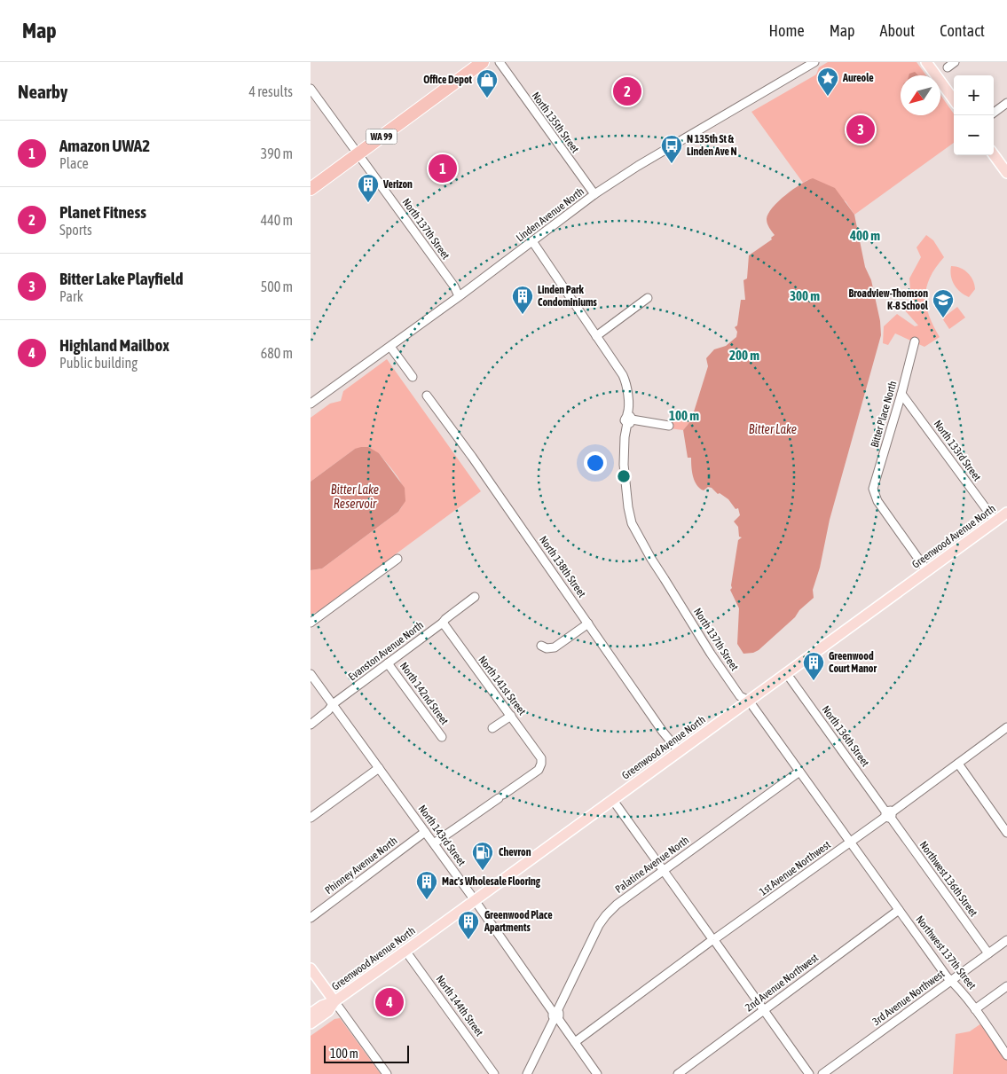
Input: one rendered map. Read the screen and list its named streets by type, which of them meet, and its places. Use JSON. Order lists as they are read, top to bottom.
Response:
{
  "streets": {
    "highway": ["WA 99"],
    "main road": ["Greenwood Avenue North"],
    "street": [
      "North 135th Street",
      "Linden Avenue North",
      "North 137th Street",
      "Bitter Place North",
      "North 133rd Street",
      "North 138th Street",
      "Evanston Avenue North",
      "North 141st Street",
      "North 142nd Street",
      "North 136th Street",
      "North 143rd Street",
      "Palatine Avenue North",
      "Phinney Avenue North",
      "1st Avenue Northwest",
      "Northwest 136th Street",
      "Northwest 137th Street",
      "2nd Avenue Northwest",
      "3rd Avenue Northwest",
      "North 144th Street"
    ]
  },
  "crossings": [
    ["North 135th Street", "Linden Avenue North"],
    ["WA 99", "North 137th Street"],
    ["Linden Avenue North", "North 137th Street"],
    ["North 137th Street", "Greenwood Avenue North"],
    ["North 137th Street", "Palatine Avenue North"],
    ["North 137th Street", "1st Avenue Northwest"],
    ["North 137th Street", "Northwest 137th Street"],
    ["Bitter Place North", "North 133rd Street"],
    ["Bitter Place North", "Greenwood Avenue North"],
    ["North 133rd Street", "Greenwood Avenue North"],
    ["Greenwood Avenue North", "North 138th Street"],
    ["Greenwood Avenue North", "North 136th Street"],
    ["Greenwood Avenue North", "North 143rd Street"],
    ["Greenwood Avenue North", "North 144th Street"],
    ["Evanston Avenue North", "North 141st Street"],
    ["Evanston Avenue North", "North 142nd Street"],
    ["Evanston Avenue North", "North 143rd Street"],
    ["North 141st Street", "North 143rd Street"],
    ["North 136th Street", "1st Avenue Northwest"],
    ["North 136th Street", "Northwest 136th Street"],
    ["North 143rd Street", "Palatine Avenue North"],
    ["North 143rd Street", "Phinney Avenue North"],
    ["North 143rd Street", "1st Avenue Northwest"],
    ["1st Avenue Northwest", "Northwest 136th Street"],
    ["1st Avenue Northwest", "Northwest 137th Street"],
    ["Northwest 136th Street", "3rd Avenue Northwest"],
    ["Northwest 137th Street", "2nd Avenue Northwest"],
    ["Northwest 137th Street", "3rd Avenue Northwest"]
  ],
  "water": ["Bitter Lake", "Bitter Lake Reservoir"],
  "places": {
    "place": ["Aureole"],
    "shop": ["Office Depot"],
    "bus stop": ["N 135th St & Linden Ave N"],
    "building": [
      "Verizon",
      "Linden Park Condominiums",
      "Greenwood Court Manor",
      "Mac's Wholesale Flooring",
      "Greenwood Place Apartments"
    ],
    "school or university": ["Broadview-Thomson K-8 School"],
    "fuel station": ["Chevron"]
  },
  "scale_bar": "100 m",
  "north": "bottom left",
  "page": {
    "header": "Map",
    "nav": [
      "Home",
      "Map",
      "About",
      "Contact"
    ],
    "heading": ["Nearby", "4 results"],
    "map_buttons": ["+", "−"],
    "pins": [
      "2",
      "3",
      "1",
      "4"
    ],
    "list": [
      {
        "mark": "1",
        "name": "Amazon UWA2",
        "note": "Place",
        "value": "390 m"
      },
      {
        "mark": "2",
        "name": "Planet Fitness",
        "note": "Sports",
        "value": "440 m"
      },
      {
        "mark": "3",
        "name": "Bitter Lake Playfield",
        "note": "Park",
        "value": "500 m"
      },
      {
        "mark": "4",
        "name": "Highland Mailbox",
        "note": "Public building",
        "value": "680 m"
      }
    ],
    "scale": "100 m"
  },
  "rings": [
    "400 m",
    "300 m",
    "200 m",
    "100 m"
  ]
}
